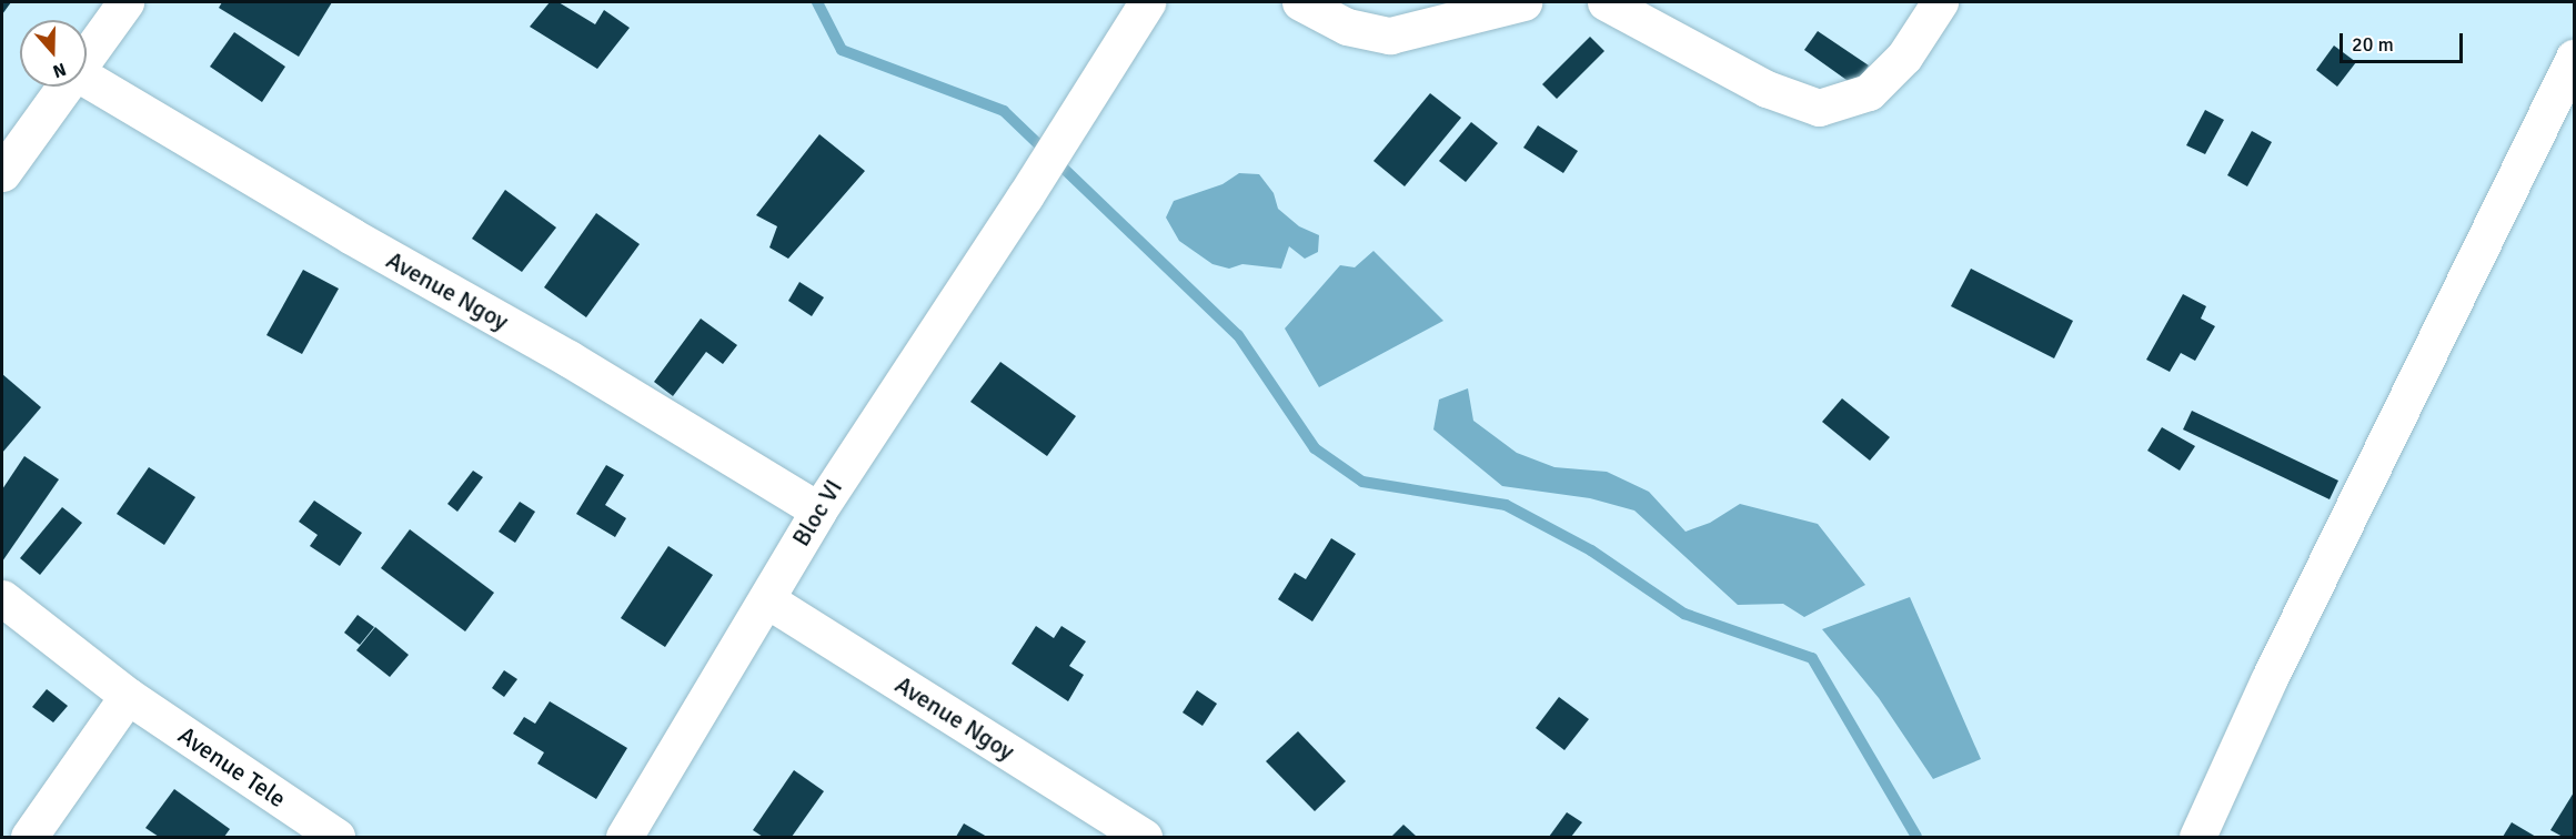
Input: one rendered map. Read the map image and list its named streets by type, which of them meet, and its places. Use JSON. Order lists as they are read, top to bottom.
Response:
{
  "streets": {
    "street": ["Avenue Ngoy", "Bloc VI", "Avenue Tele"]
  },
  "crossings": [
    ["Avenue Ngoy", "Bloc VI"]
  ],
  "scale_bar": "20 m",
  "north": "bottom"
}
